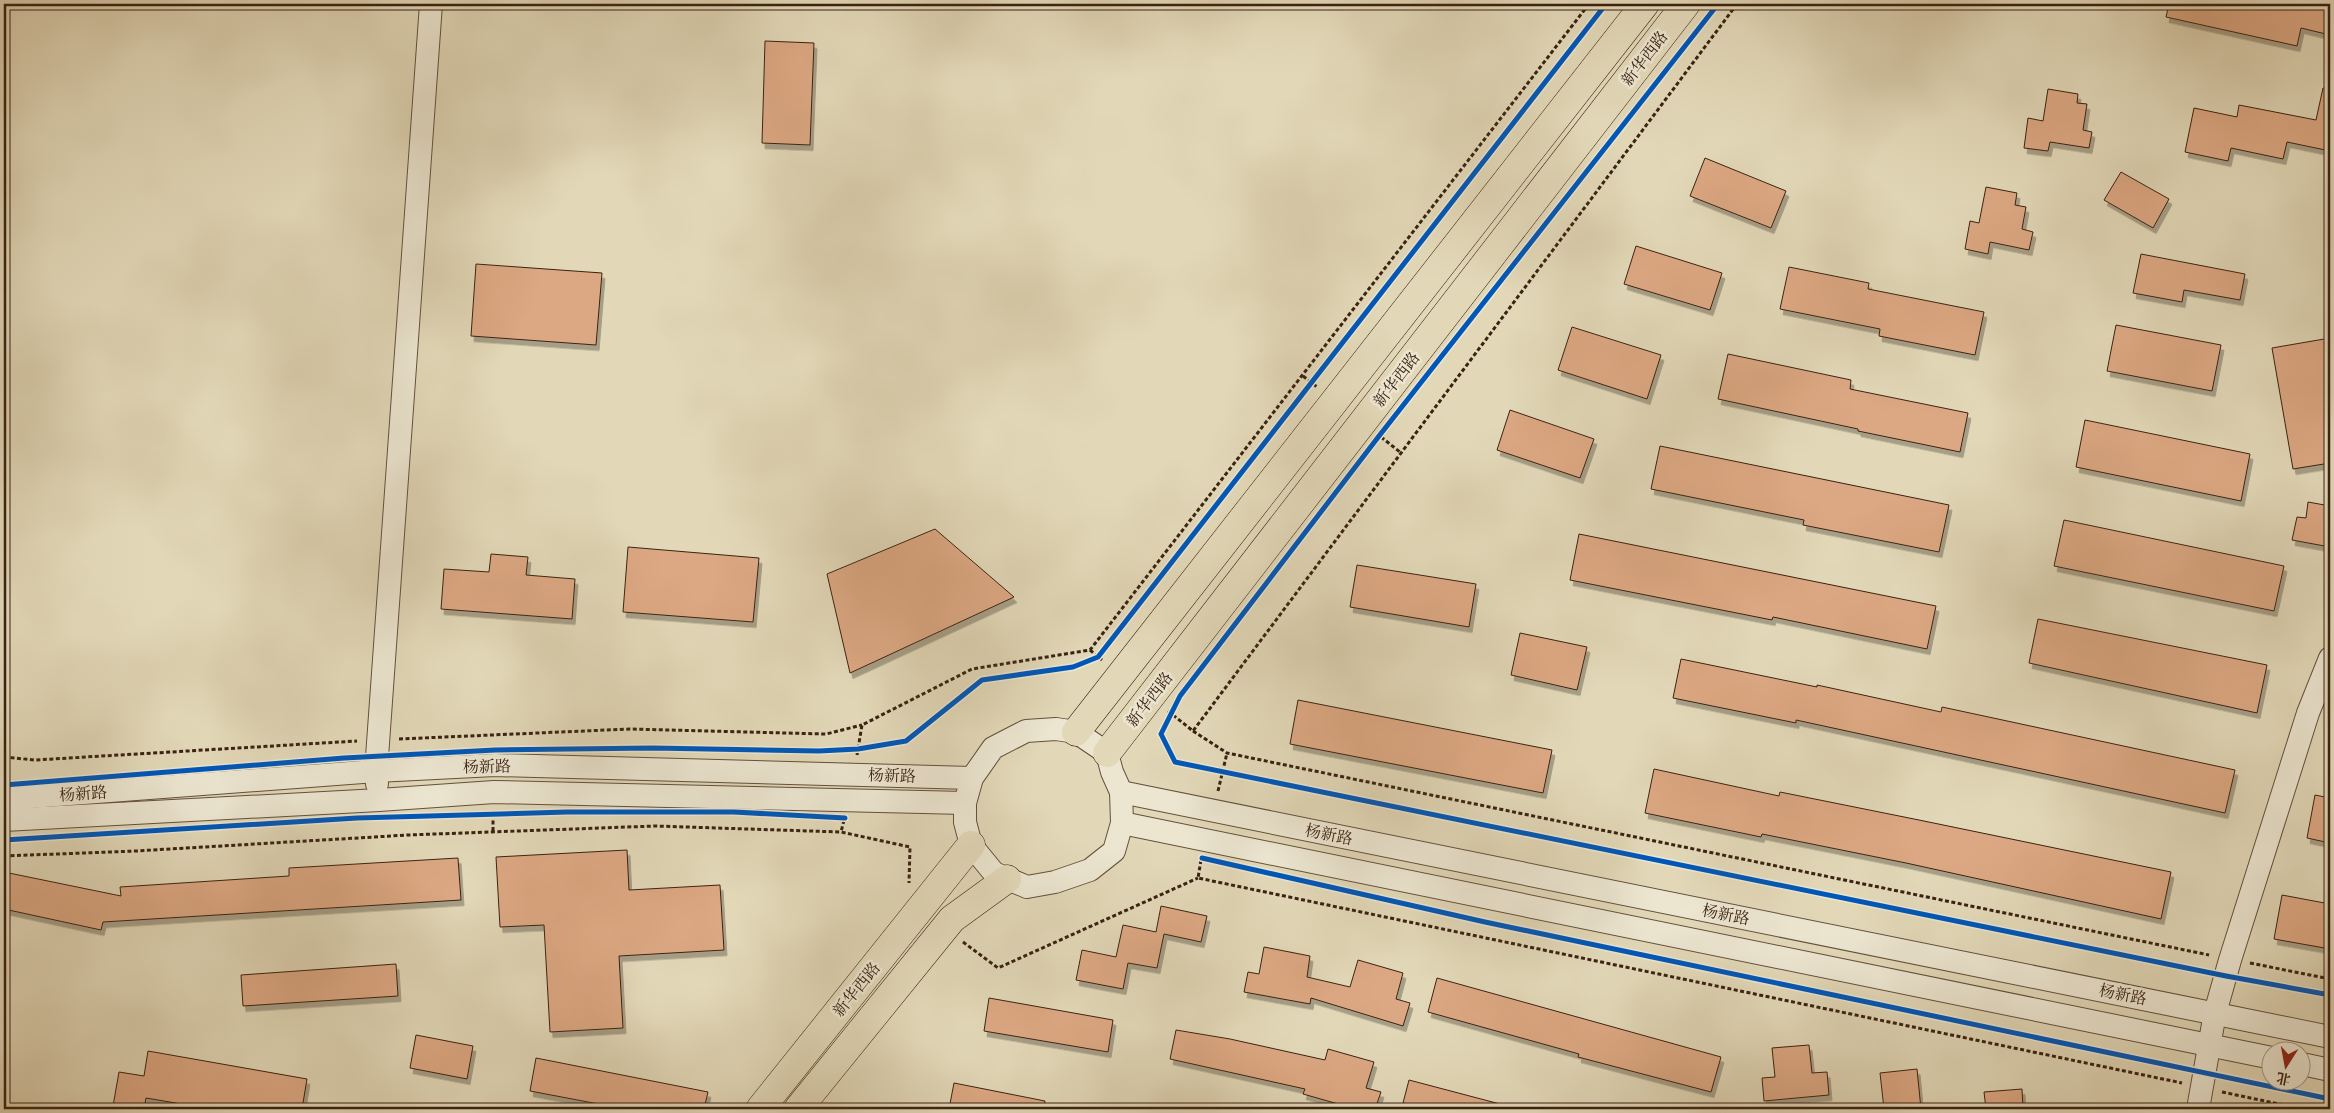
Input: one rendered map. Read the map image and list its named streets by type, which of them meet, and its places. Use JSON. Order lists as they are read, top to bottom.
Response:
{
  "streets": {
    "main road": ["新华西路"],
    "street": ["杨新路"]
  },
  "crossings": [
    ["新华西路", "杨新路"]
  ],
  "north": "bottom"
}
